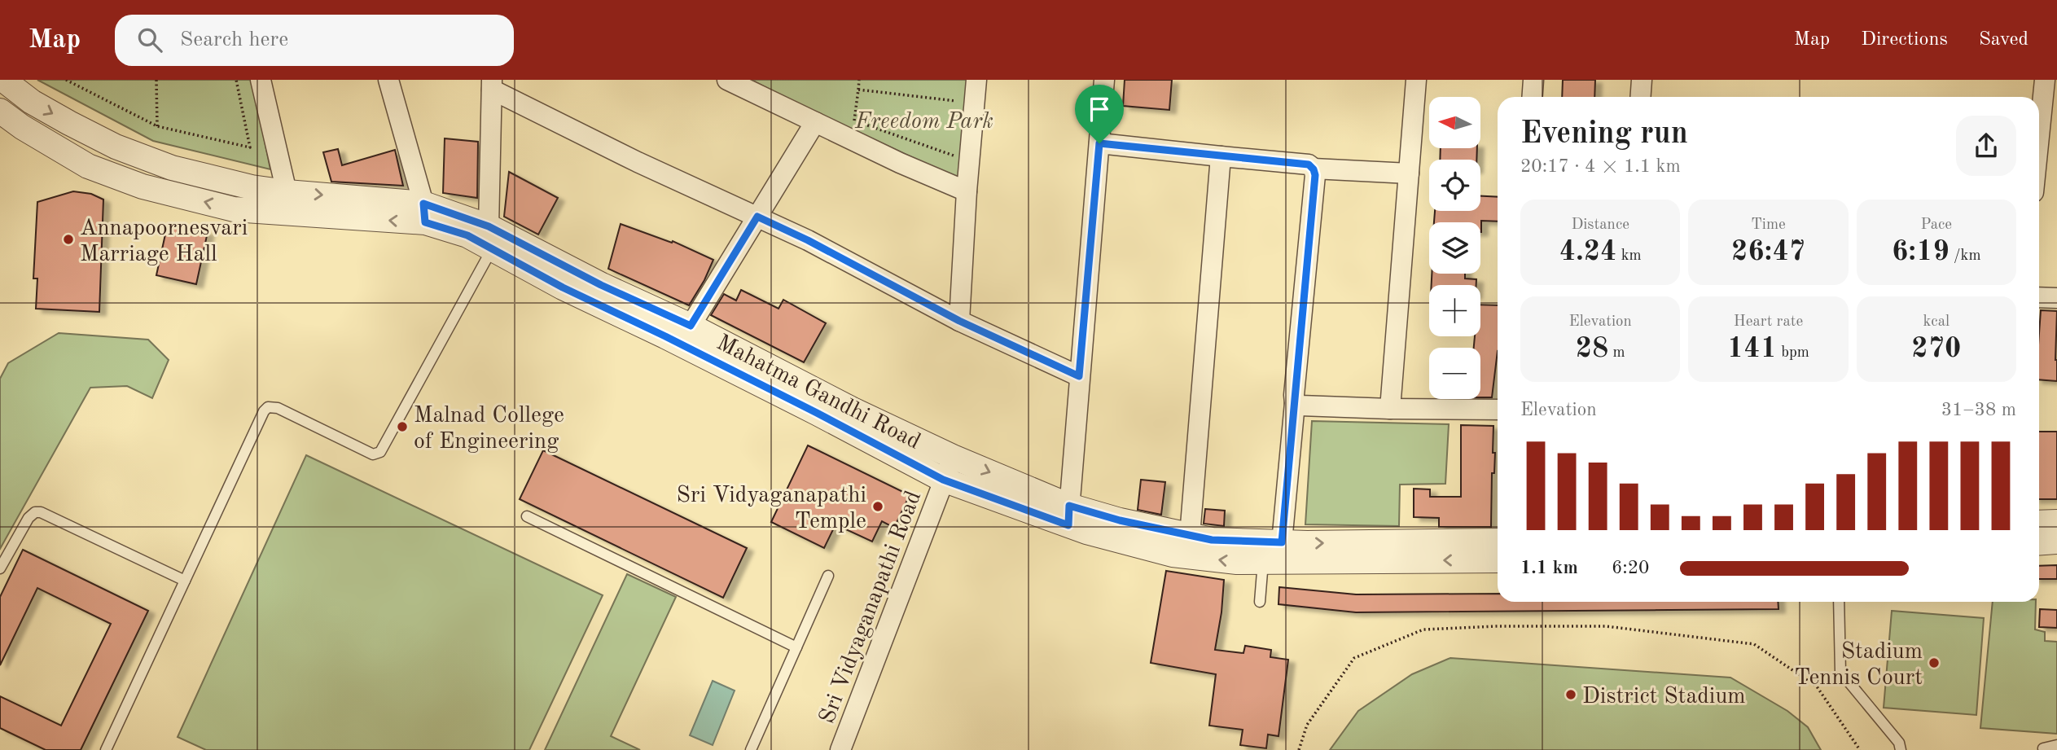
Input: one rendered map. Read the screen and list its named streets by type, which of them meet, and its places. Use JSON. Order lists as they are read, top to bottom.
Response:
{
  "streets": {
    "street": ["Mahatma Gandhi Road", "Sri Vidyaganapathi Road"]
  },
  "crossings": [
    ["Mahatma Gandhi Road", "Sri Vidyaganapathi Road"]
  ],
  "parks": ["Freedom Park"],
  "places": [
    "Annapoornesvari Marriage Hall",
    "Malnad College of Engineering",
    "Sri Vidyaganapathi Temple",
    "Stadium Tennis Court",
    "District Stadium"
  ],
  "north": "left",
  "page": {
    "header": "Map",
    "search": "Search here",
    "nav": ["Map", "Directions", "Saved"],
    "map_buttons": ["+", "−"],
    "heading": ["Evening run", "20:17 · 4 × 1.1 km"],
    "stats": [
      ["Distance", "4.24 km"],
      ["Time", "26:47"],
      ["Pace", "6:19 /km"],
      ["Elevation", "28 m"],
      ["Heart rate", "141 bpm"],
      ["kcal", "270"]
    ],
    "chart": ["Elevation", "31–38 m"],
    "list": [
      {
        "name": "1.1 km",
        "note": "6:20"
      }
    ]
  }
}
